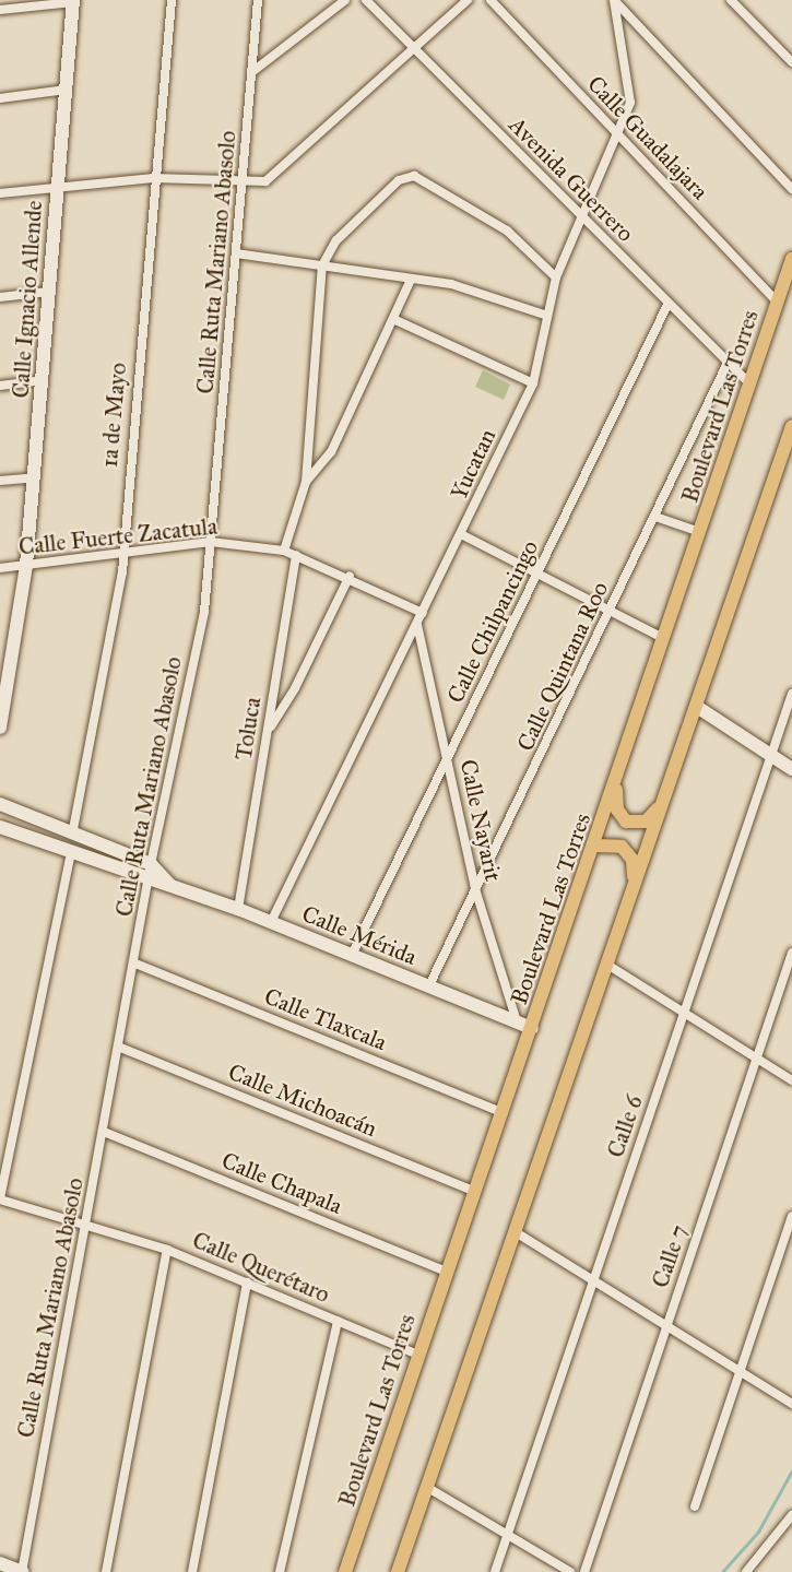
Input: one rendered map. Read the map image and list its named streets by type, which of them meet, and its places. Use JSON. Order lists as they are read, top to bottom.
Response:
{
  "streets": {
    "main road": ["Boulevard Las Torres"],
    "street": [
      "Calle Guadalajara",
      "Avenida Guerrero",
      "Calle Ruta Mariano Abasolo",
      "Calle Ignacio Allende",
      "1a de Mayo",
      "Yucatan",
      "Calle Fuerte Zacatula",
      "Calle Chilpancingo",
      "Calle Quintana Roo",
      "Toluca",
      "Calle Nayarit",
      "Calle Mérida",
      "Calle Tlaxcala",
      "Calle Michoacán",
      "Calle 6",
      "Calle Chapala",
      "Calle 7",
      "Calle Querétaro"
    ]
  },
  "crossings": [
    ["Calle Guadalajara", "Boulevard Las Torres"],
    ["Calle Guadalajara", "Yucatan"],
    ["Avenida Guerrero", "Boulevard Las Torres"],
    ["Avenida Guerrero", "Yucatan"],
    ["Avenida Guerrero", "Calle Chilpancingo"],
    ["Avenida Guerrero", "Calle Quintana Roo"],
    ["Calle Ruta Mariano Abasolo", "Calle Fuerte Zacatula"],
    ["Calle Ruta Mariano Abasolo", "Calle Mérida"],
    ["Calle Ruta Mariano Abasolo", "Calle Tlaxcala"],
    ["Calle Ruta Mariano Abasolo", "Calle Michoacán"],
    ["Calle Ruta Mariano Abasolo", "Calle Chapala"],
    ["Calle Ruta Mariano Abasolo", "Calle Querétaro"],
    ["Calle Ignacio Allende", "Calle Fuerte Zacatula"],
    ["Boulevard Las Torres", "Calle Mérida"],
    ["Boulevard Las Torres", "Calle Tlaxcala"],
    ["Boulevard Las Torres", "Calle Michoacán"],
    ["Boulevard Las Torres", "Calle Chapala"],
    ["Boulevard Las Torres", "Calle Querétaro"],
    ["1a de Mayo", "Calle Fuerte Zacatula"],
    ["Yucatan", "Calle Fuerte Zacatula"],
    ["Yucatan", "Calle Nayarit"],
    ["Yucatan", "Calle Mérida"],
    ["Calle Fuerte Zacatula", "Toluca"],
    ["Calle Chilpancingo", "Calle Nayarit"],
    ["Calle Chilpancingo", "Calle Mérida"],
    ["Calle Quintana Roo", "Calle Nayarit"],
    ["Calle Quintana Roo", "Calle Mérida"],
    ["Toluca", "Calle Mérida"],
    ["Calle Nayarit", "Calle Mérida"]
  ]
}
